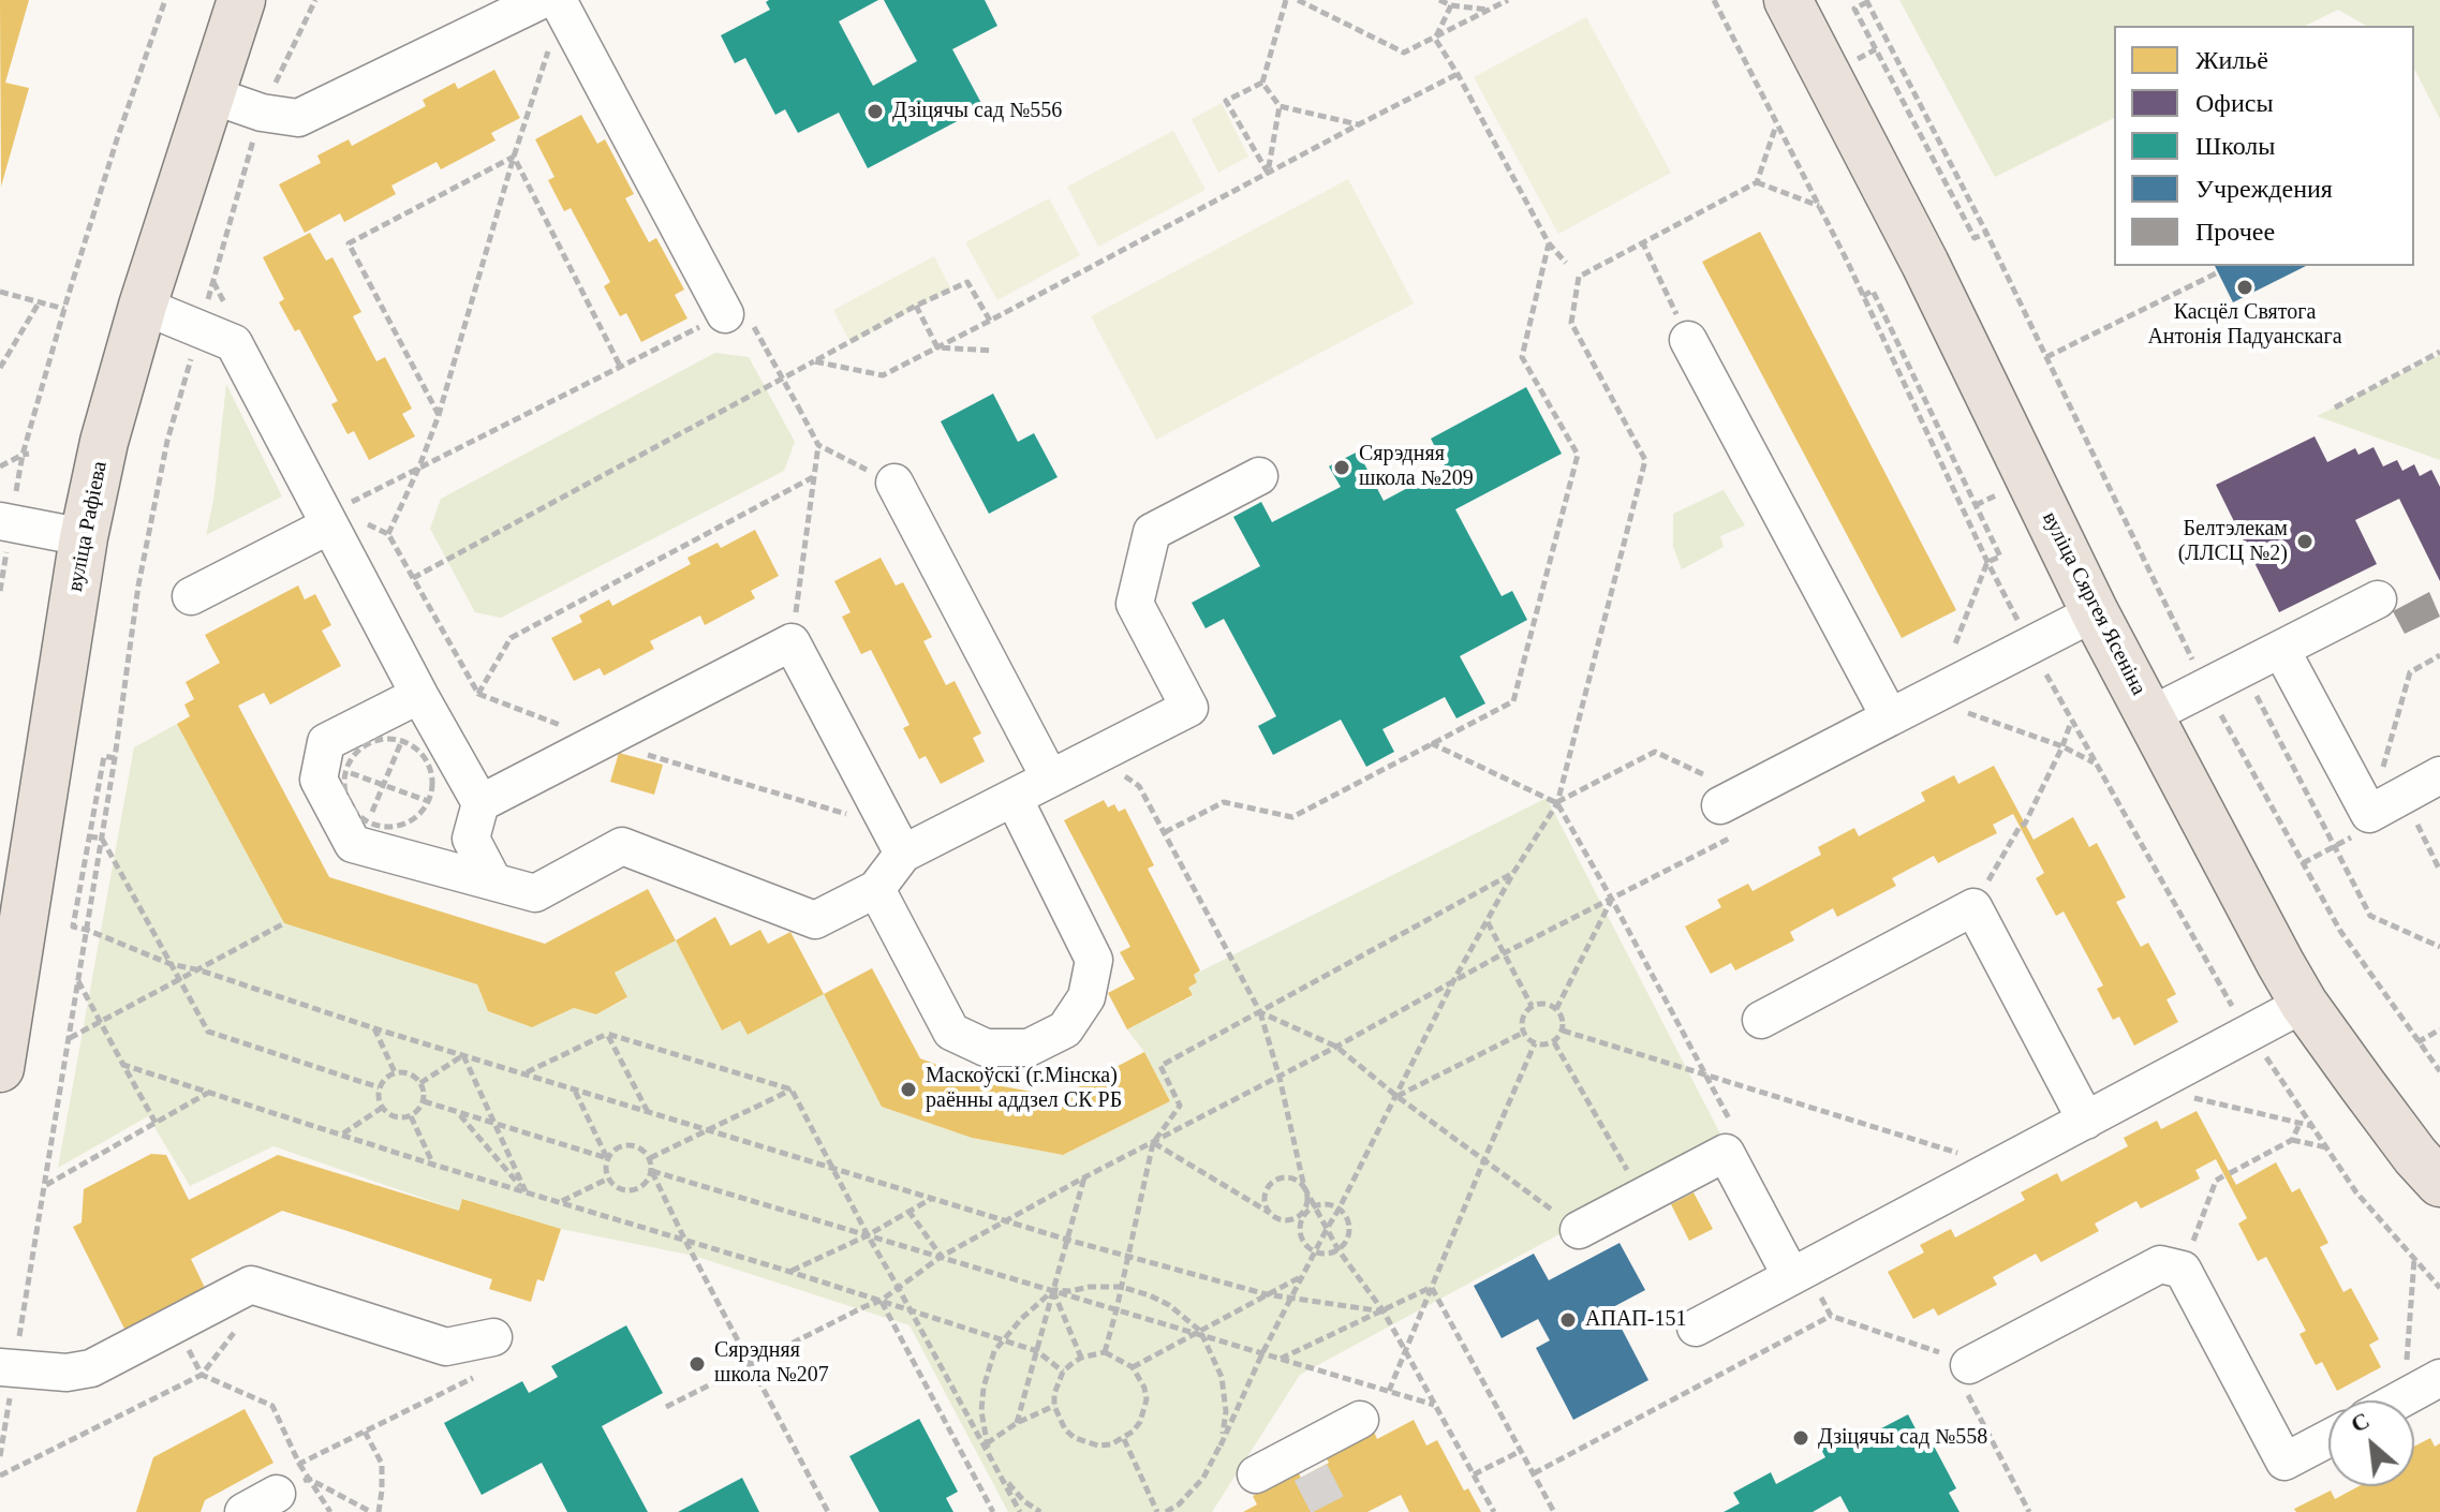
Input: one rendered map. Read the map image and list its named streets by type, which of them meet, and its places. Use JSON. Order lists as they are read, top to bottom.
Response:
{
  "streets": {
    "main road": ["вуліца Рафіева", "вуліца Сяргея Ясеніна"]
  },
  "places": [
    "Дзіцячы сад №556",
    "Касцёл Святога Антонія Падуанскага",
    "Сярэдняя школа №209",
    "Белтэлекам (ЛЛСЦ №2)",
    "Маскоўскі (г.Мінска) раённы аддзел СК РБ",
    "АПАП-151",
    "Сярэдняя школа №207",
    "Дзіцячы сад №558"
  ],
  "legend": [
    "Жильё",
    "Офисы",
    "Школы",
    "Учреждения",
    "Прочее"
  ],
  "north": "top left"
}
